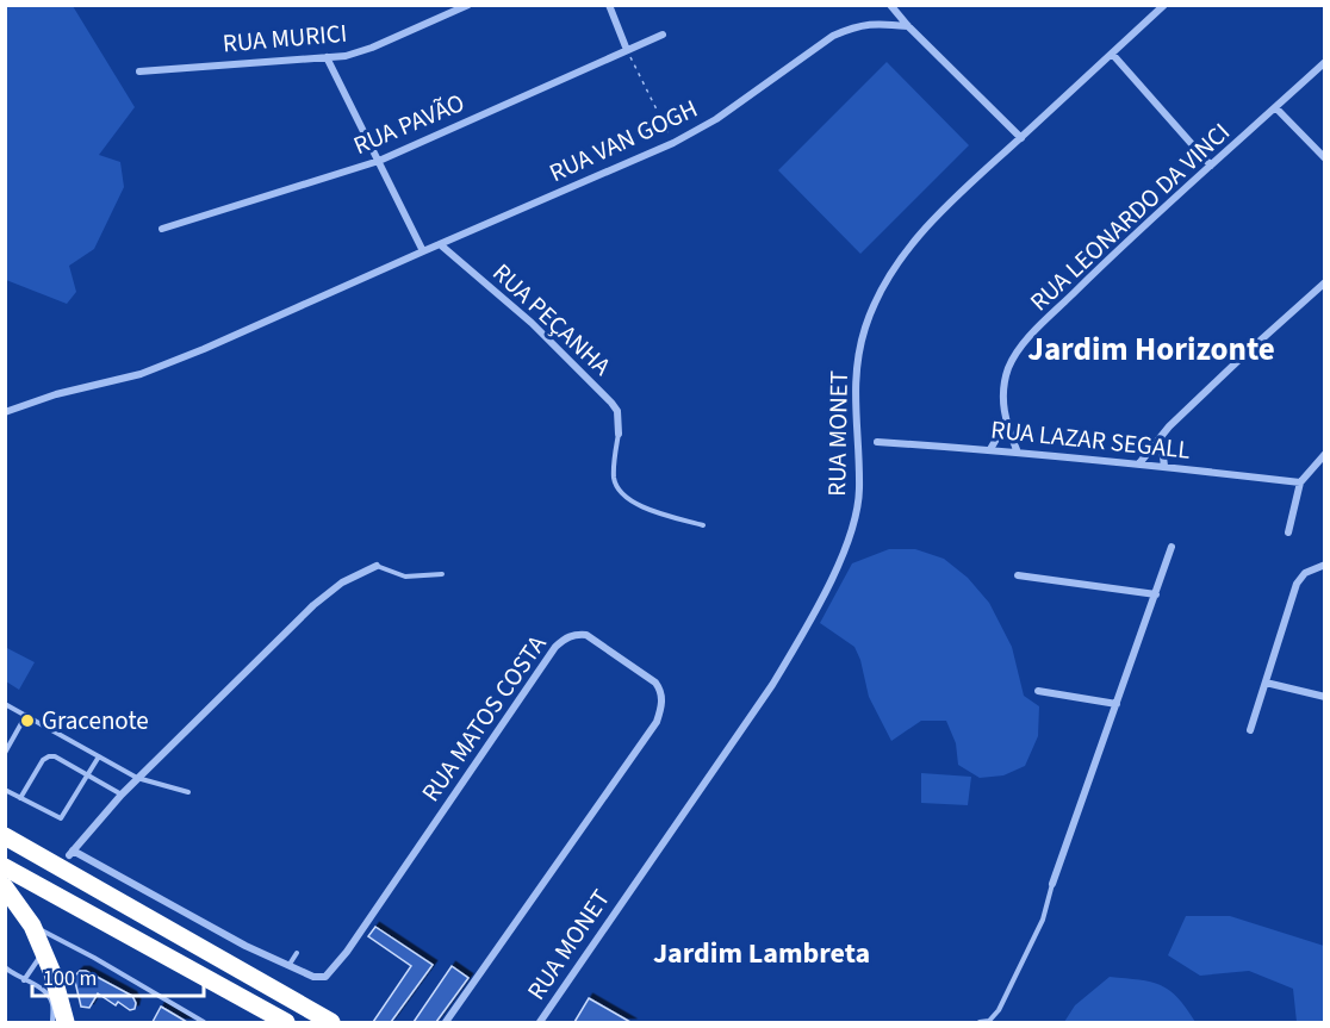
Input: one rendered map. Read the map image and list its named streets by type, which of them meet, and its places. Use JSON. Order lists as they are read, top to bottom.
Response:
{
  "streets": {
    "street": [
      "RUA MURICI",
      "RUA PAVÃO",
      "RUA VAN GOGH",
      "RUA LEONARDO DA VINCI",
      "RUA PEÇANHA",
      "RUA MONET",
      "RUA LAZAR SEGALL",
      "RUA MATOS COSTA"
    ]
  },
  "crossings": [
    ["RUA VAN GOGH", "RUA PEÇANHA"],
    ["RUA LEONARDO DA VINCI", "RUA LAZAR SEGALL"]
  ],
  "districts": ["Jardim Horizonte", "Jardim Lambreta"],
  "places": ["Gracenote"],
  "scale_bar": "100 m"
}
